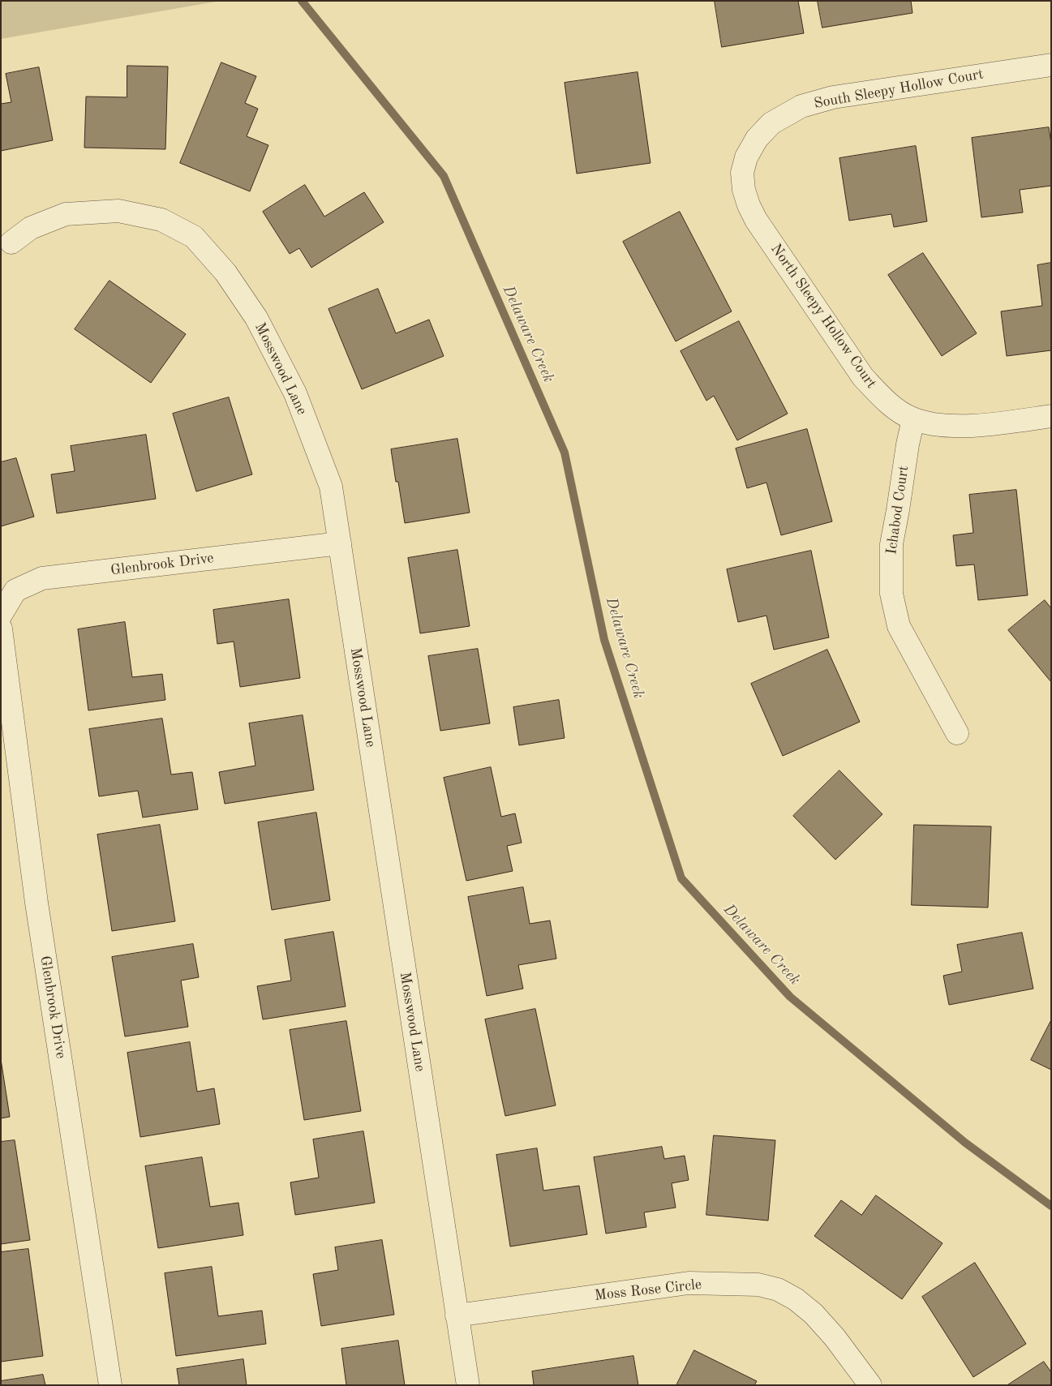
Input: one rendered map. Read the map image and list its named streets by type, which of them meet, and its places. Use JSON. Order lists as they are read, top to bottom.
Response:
{
  "streets": {
    "street": [
      "South Sleepy Hollow Court",
      "North Sleepy Hollow Court",
      "Mosswood Lane",
      "Ichabod Court",
      "Glenbrook Drive",
      "Moss Rose Circle"
    ]
  },
  "crossings": [
    ["South Sleepy Hollow Court", "North Sleepy Hollow Court"],
    ["North Sleepy Hollow Court", "Ichabod Court"],
    ["Mosswood Lane", "Glenbrook Drive"],
    ["Mosswood Lane", "Moss Rose Circle"]
  ],
  "water": ["Delaware Creek"]
}
